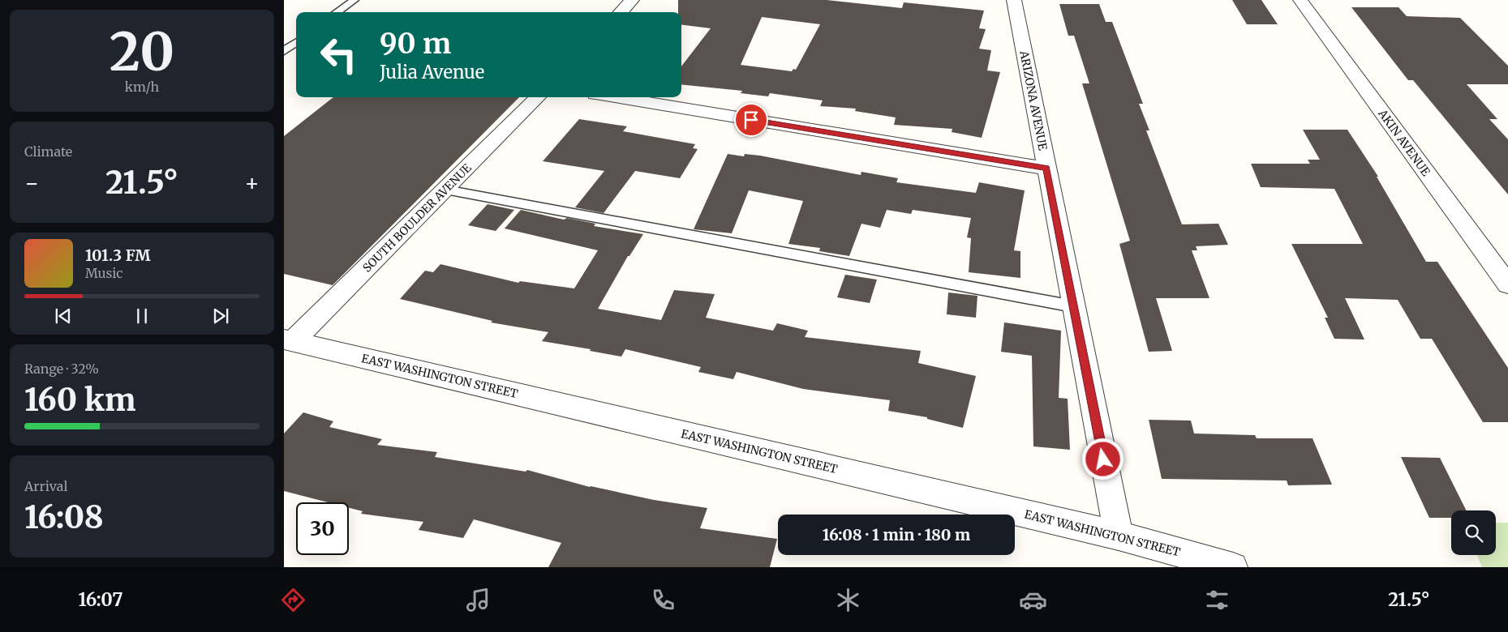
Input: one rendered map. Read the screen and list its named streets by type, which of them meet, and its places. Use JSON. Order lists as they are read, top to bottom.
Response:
{
  "streets": {
    "street": [
      "ARIZONA AVENUE",
      "AKIN AVENUE",
      "SOUTH BOULDER AVENUE",
      "EAST WASHINGTON STREET"
    ]
  },
  "crossings": [
    ["ARIZONA AVENUE", "EAST WASHINGTON STREET"],
    ["SOUTH BOULDER AVENUE", "EAST WASHINGTON STREET"]
  ],
  "page": {
    "tile": [
      ["20", "km/h"],
      "Climate",
      ["Range · 32%", "160 km"],
      ["Arrival", "16:08"]
    ],
    "turn": ["90 m", "Julia Avenue"],
    "heat": ["−", "21.5°", "+"],
    "song": ["101.3 FM", "Music"],
    "limit": "30",
    "trip": "16:08 · 1 min · 180 m",
    "tabs": ["16:07", "21.5°"]
  }
}
